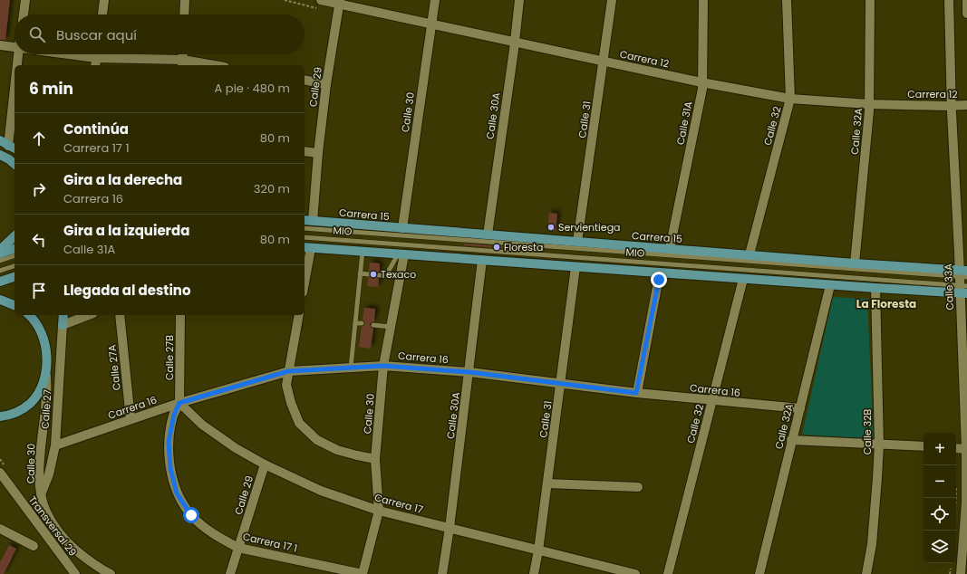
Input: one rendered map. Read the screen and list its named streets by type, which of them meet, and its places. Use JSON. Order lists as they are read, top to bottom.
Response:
{
  "streets": {
    "main road": ["Carrera 15"],
    "street": [
      "Carrera 12",
      "Calle 29",
      "Calle 30",
      "Calle 30A",
      "Calle 31",
      "Calle 31A",
      "Calle 32",
      "Calle 32A",
      "Calle 33A",
      "Calle 27B",
      "Carrera 16",
      "Calle 27A",
      "Calle 27",
      "Calle 32B",
      "Carrera 17",
      "Transversal 29",
      "Carrera 17 1"
    ],
    "lane": ["MIO"]
  },
  "crossings": [
    ["Carrera 12", "Calle 29"],
    ["Carrera 12", "Calle 30"],
    ["Carrera 12", "Calle 30A"],
    ["Carrera 12", "Calle 31"],
    ["Carrera 12", "Calle 31A"],
    ["Carrera 12", "Calle 32"],
    ["Carrera 12", "Calle 32A"],
    ["Carrera 12", "Calle 33A"],
    ["Calle 29", "Carrera 15"],
    ["Calle 29", "Carrera 17"],
    ["Calle 29", "Carrera 17 1"],
    ["Calle 30", "Carrera 15"],
    ["Calle 30", "Carrera 16"],
    ["Calle 30", "Calle 27"],
    ["Calle 30", "Carrera 17"],
    ["Calle 30", "Carrera 17 1"],
    ["Calle 30A", "Carrera 15"],
    ["Calle 30A", "Carrera 16"],
    ["Calle 30A", "Carrera 17"],
    ["Calle 31", "Carrera 15"],
    ["Calle 31", "Carrera 16"],
    ["Calle 31", "Carrera 17"],
    ["Calle 31A", "Carrera 15"],
    ["Calle 32", "Carrera 15"],
    ["Calle 32", "Carrera 16"],
    ["Calle 32A", "Carrera 15"],
    ["Calle 32A", "Carrera 16"],
    ["Carrera 15", "MIO"],
    ["Carrera 15", "Calle 33A"],
    ["MIO", "Calle 33A"],
    ["Calle 27B", "Carrera 16"],
    ["Calle 27B", "Carrera 17"],
    ["Calle 27B", "Carrera 17 1"],
    ["Carrera 16", "Calle 27A"],
    ["Carrera 16", "Calle 27"],
    ["Carrera 16", "Carrera 17"],
    ["Carrera 16", "Carrera 17 1"],
    ["Carrera 17", "Carrera 17 1"]
  ],
  "districts": ["La Floresta"],
  "places": ["Servientiega", "Floresta", "Texaco"],
  "page": {
    "search": "Buscar aquí",
    "heading": ["6 min", "A pie · 480 m"],
    "list": [
      ["Continúa", "Carrera 17 1", "80 m"],
      ["Gira a la derecha", "Carrera 16", "320 m"],
      ["Gira a la izquierda", "Calle 31A", "80 m"],
      "Llegada al destino"
    ],
    "map_buttons": ["+", "−"]
  }
}
